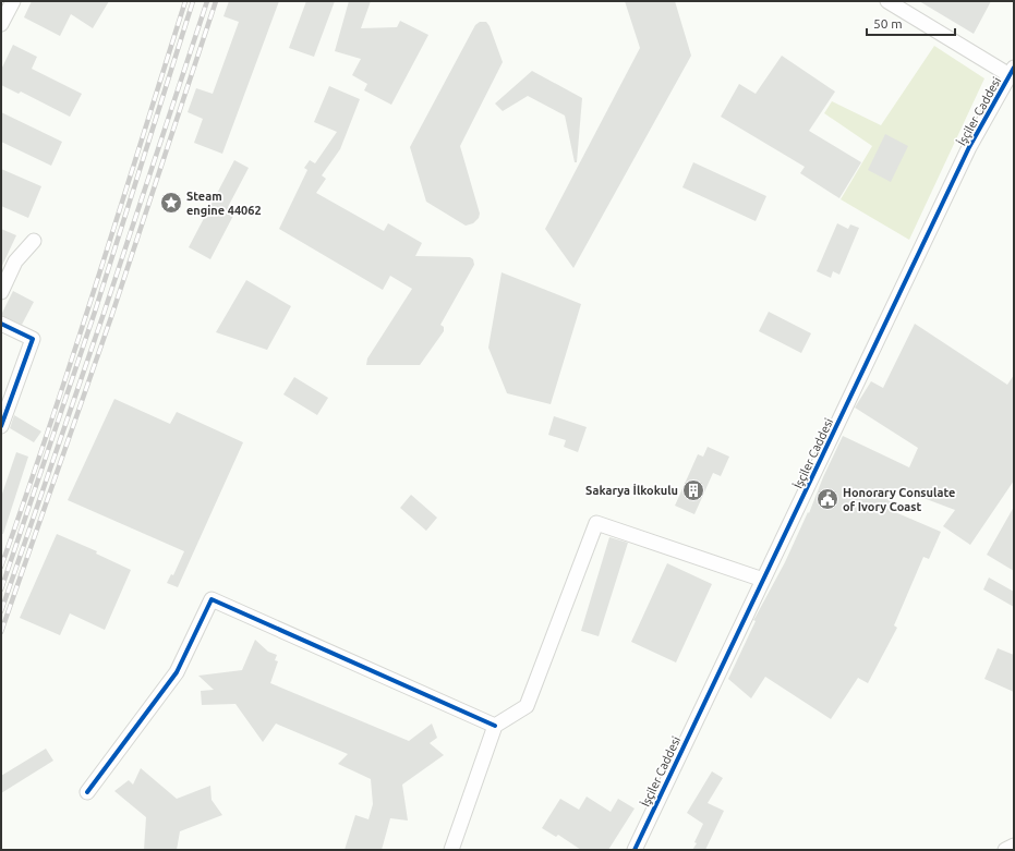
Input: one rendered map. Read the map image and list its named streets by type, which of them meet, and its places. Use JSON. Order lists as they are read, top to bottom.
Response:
{
  "streets": {
    "street": ["İşçiler Caddesi"]
  },
  "places": {
    "place": ["Steam engine 44062"],
    "building": ["Sakarya İlkokulu"],
    "public building": ["Honorary Consulate of Ivory Coast"]
  },
  "scale_bar": "50 m"
}
